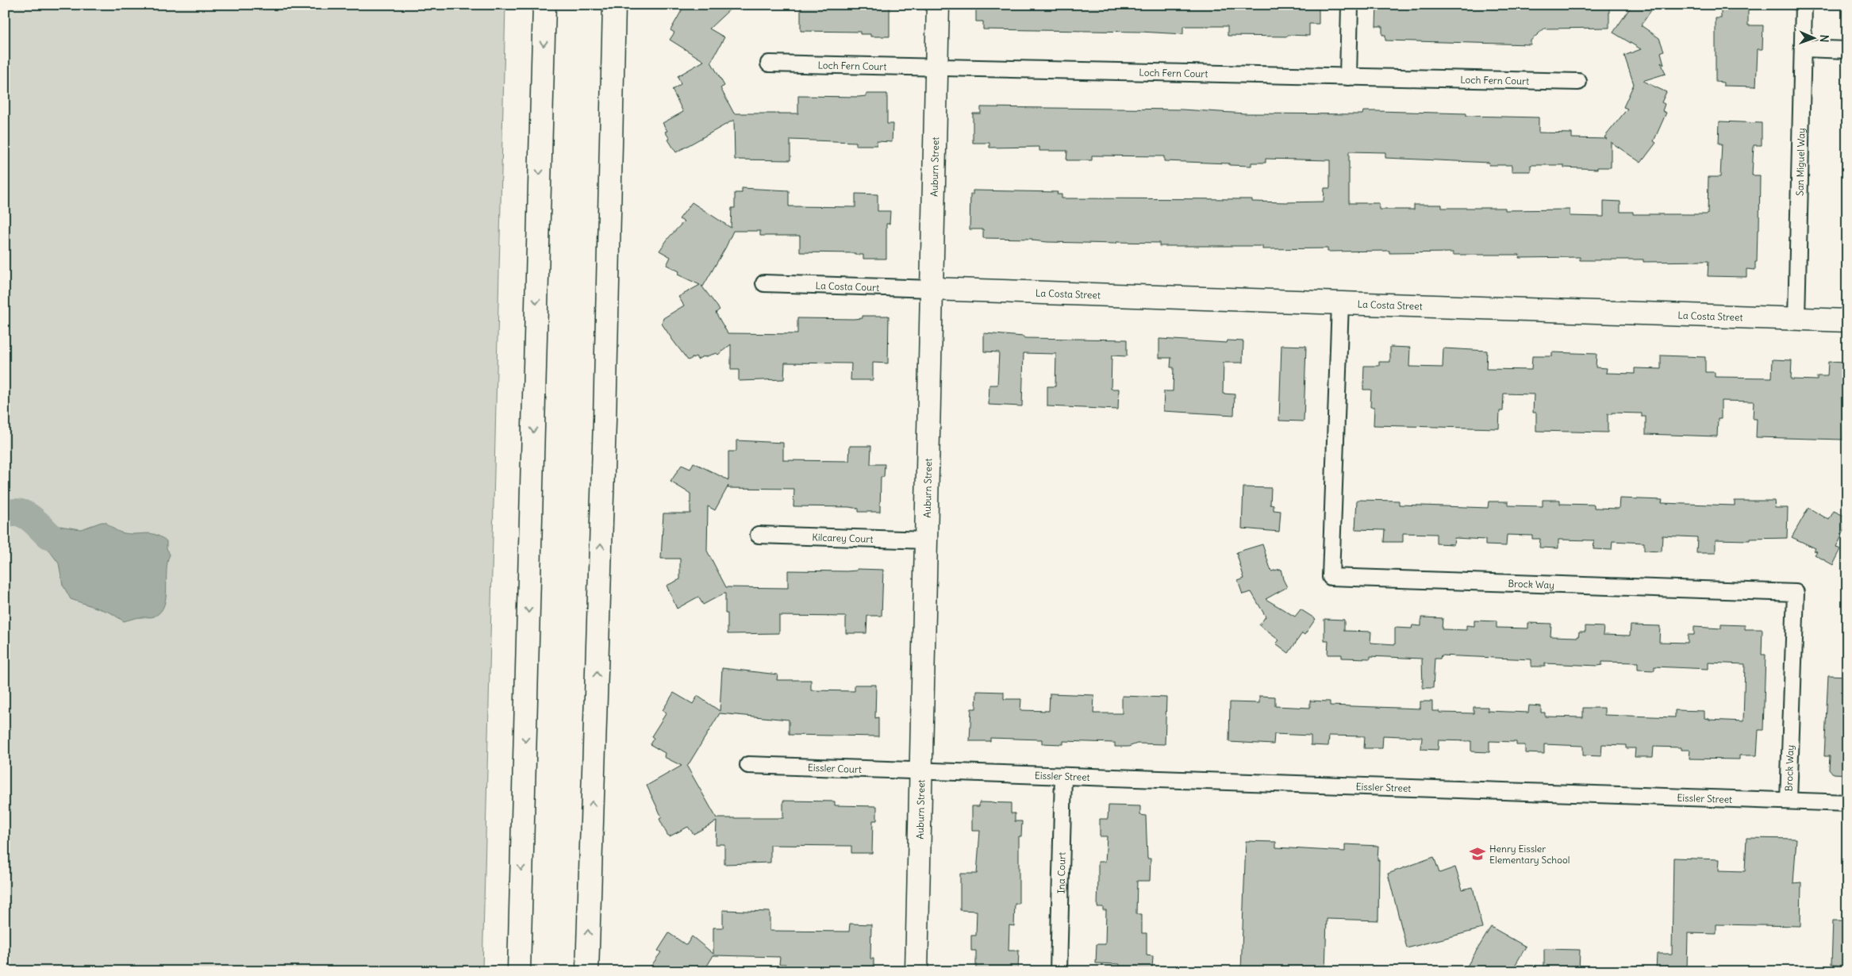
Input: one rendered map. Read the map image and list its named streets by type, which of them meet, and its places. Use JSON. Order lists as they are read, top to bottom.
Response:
{
  "streets": {
    "main road": ["Auburn Street", "La Costa Street"],
    "street": [
      "Loch Fern Court",
      "San Miguel Way",
      "La Costa Court",
      "Kilcarey Court",
      "Brock Way",
      "Eissler Court",
      "Eissler Street",
      "Ina Court"
    ]
  },
  "crossings": [
    ["Loch Fern Court", "Auburn Street"],
    ["San Miguel Way", "La Costa Street"],
    ["Auburn Street", "La Costa Court"],
    ["Auburn Street", "La Costa Street"],
    ["Auburn Street", "Kilcarey Court"],
    ["Auburn Street", "Eissler Court"],
    ["Auburn Street", "Eissler Street"],
    ["La Costa Court", "La Costa Street"],
    ["La Costa Street", "Brock Way"],
    ["Brock Way", "Eissler Street"],
    ["Eissler Court", "Eissler Street"],
    ["Eissler Street", "Ina Court"]
  ],
  "places": {
    "school or university": ["Henry Eissler Elementary School"]
  },
  "north": "right"
}
